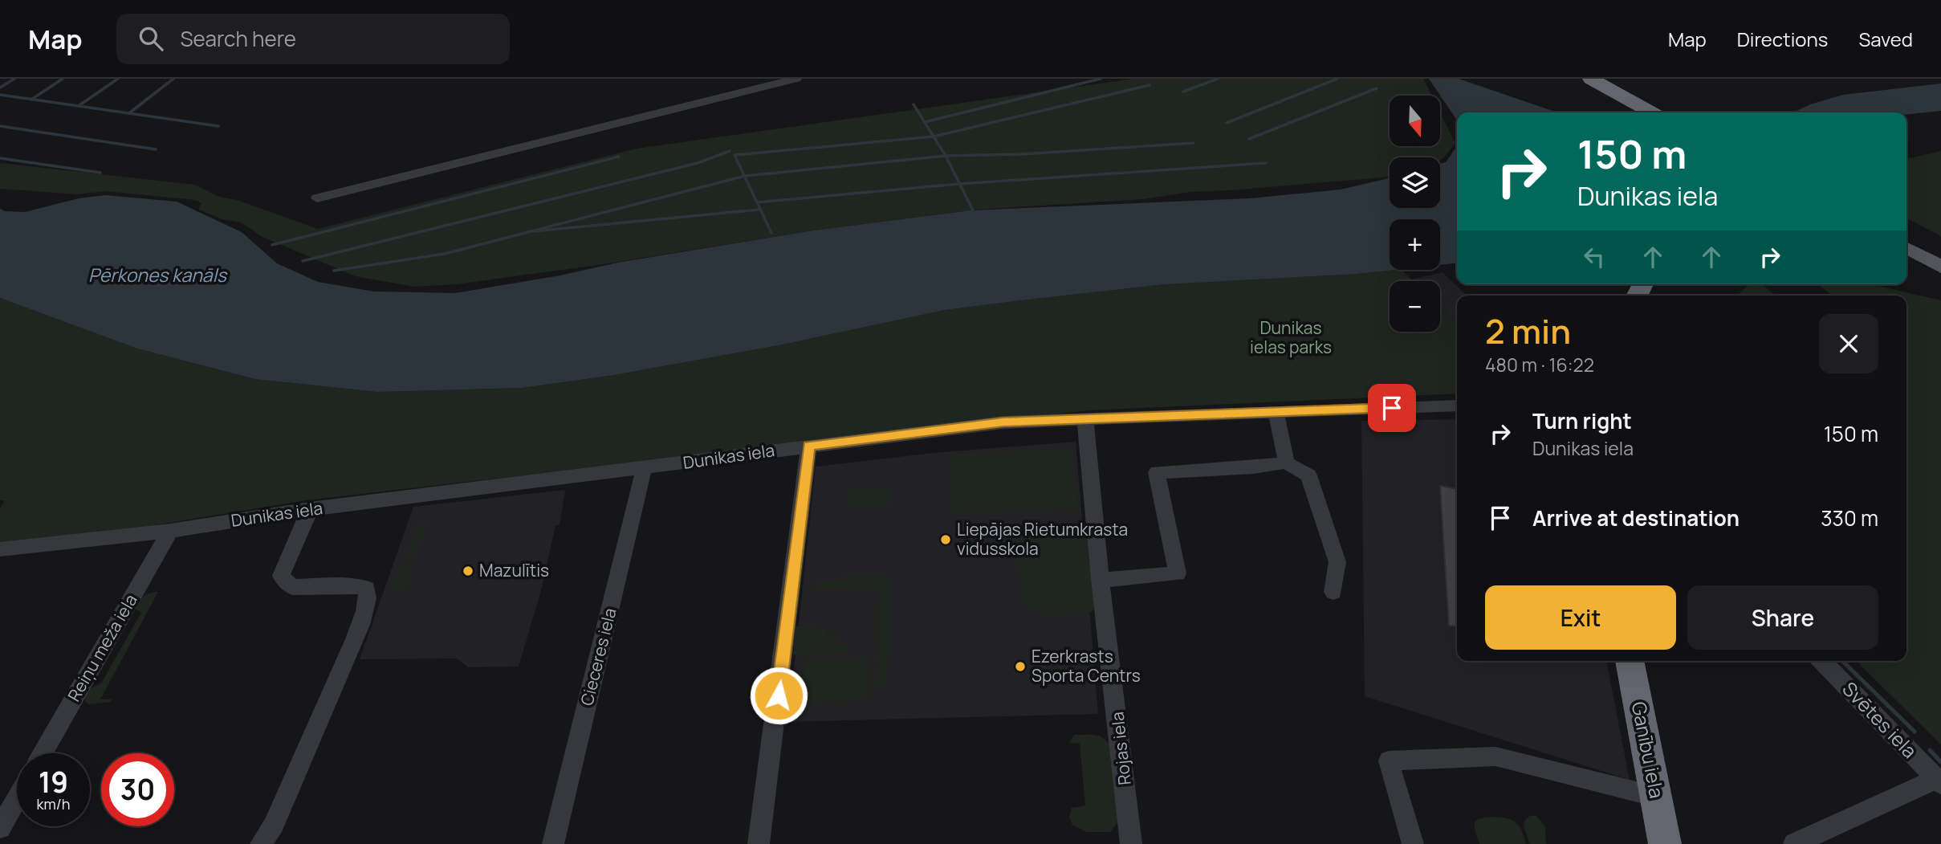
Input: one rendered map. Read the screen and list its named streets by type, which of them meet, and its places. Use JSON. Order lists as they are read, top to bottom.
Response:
{
  "streets": {
    "highway": ["Ganību iela"],
    "street": [
      "Dunikas iela",
      "Reiņu meža iela",
      "Cieceres iela",
      "Svētes iela",
      "Rojas iela"
    ]
  },
  "crossings": [
    ["Dunikas iela", "Reiņu meža iela"],
    ["Dunikas iela", "Cieceres iela"],
    ["Dunikas iela", "Rojas iela"]
  ],
  "water": ["Pērkones kanāls"],
  "parks": ["Dunikas ielas parks"],
  "places": ["Liepājas Rietumkrasta vidusskola", "Mazulītis", "Ezerkrasts Sporta Centrs"],
  "north": "bottom",
  "page": {
    "header": "Map",
    "search": "Search here",
    "nav": ["Map", "Directions", "Saved"],
    "map_buttons": ["+", "−"],
    "turn": ["150 m", "Dunikas iela"],
    "heading": ["2 min", "480 m · 16:22"],
    "list": [
      {
        "name": "Turn right",
        "note": "Dunikas iela",
        "value": "150 m"
      },
      {
        "name": "Arrive at destination",
        "value": "330 m"
      }
    ],
    "buttons": ["Exit", "Share"],
    "speed": "19 km/h",
    "limit": "30"
  }
}
